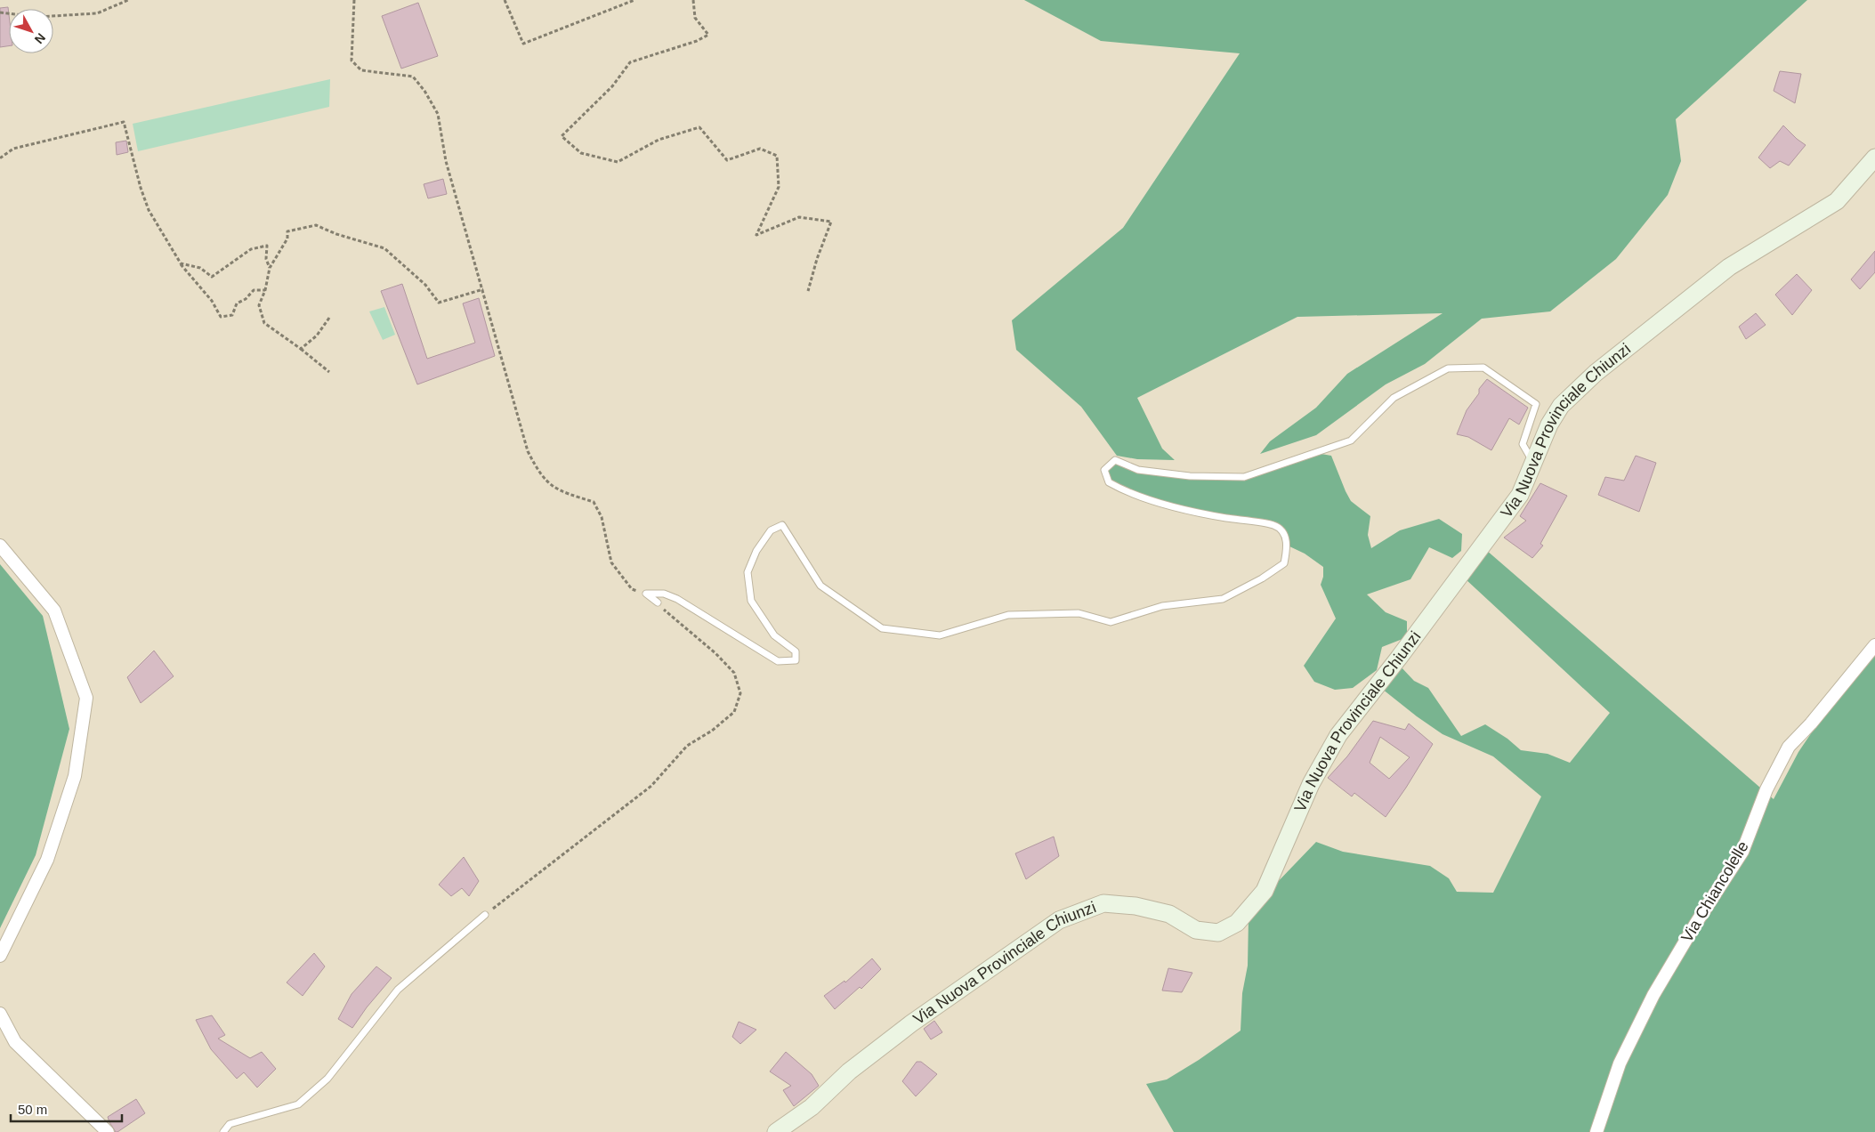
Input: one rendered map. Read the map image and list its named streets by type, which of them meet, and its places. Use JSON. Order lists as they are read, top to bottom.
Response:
{
  "streets": {
    "main road": ["Via Nuova Provinciale Chiunzi"],
    "street": ["Via Chiancolelle"]
  },
  "scale_bar": "50 m",
  "north": "bottom right"
}
